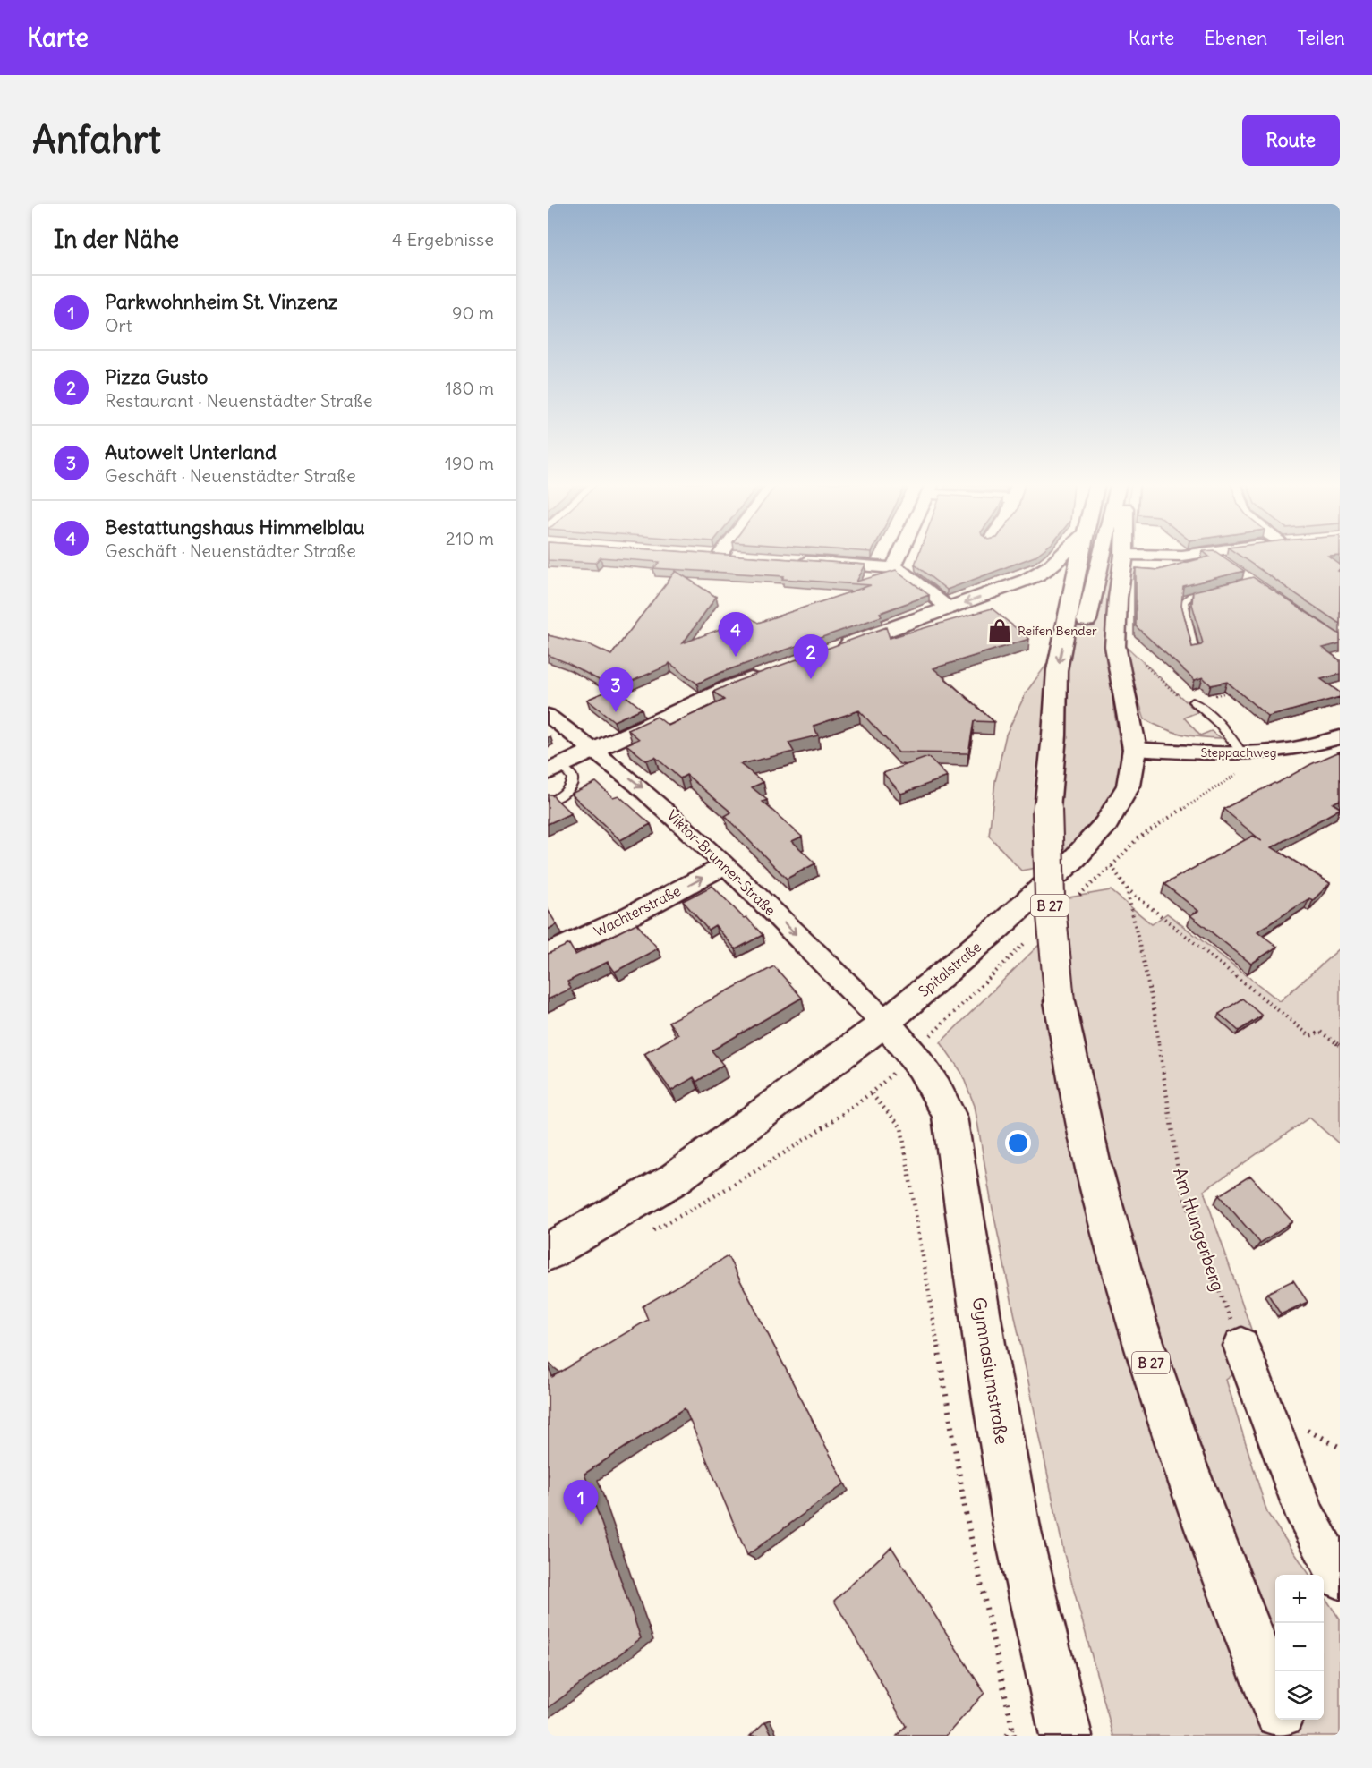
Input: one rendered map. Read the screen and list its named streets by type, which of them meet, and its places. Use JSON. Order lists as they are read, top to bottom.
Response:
{
  "streets": {
    "main road": ["B 27", "Spitalstraße", "Gymnasiumstraße"],
    "street": ["Steppachweg", "Viktor-Brunner-Straße", "Wachterstraße"],
    "path": ["Am Hungerberg"]
  },
  "crossings": [
    ["Steppachweg", "Spitalstraße"],
    ["Steppachweg", "Am Hungerberg"],
    ["Viktor-Brunner-Straße", "Wachterstraße"],
    ["Viktor-Brunner-Straße", "Spitalstraße"],
    ["Viktor-Brunner-Straße", "Gymnasiumstraße"],
    ["Spitalstraße", "Gymnasiumstraße"]
  ],
  "one_way": ["Viktor-Brunner-Straße", "Wachterstraße"],
  "places": {
    "shop": ["Reifen Bender"]
  },
  "page": {
    "header": "Karte",
    "nav": ["Karte", "Ebenen", "Teilen"],
    "buttons": "Route",
    "title": "Anfahrt",
    "heading": ["In der Nähe", "4 Ergebnisse"],
    "list": [
      {
        "mark": "1",
        "name": "Parkwohnheim St. Vinzenz",
        "note": "Ort",
        "value": "90 m"
      },
      {
        "mark": "2",
        "name": "Pizza Gusto",
        "note": "Restaurant · Neuenstädter Straße",
        "value": "180 m"
      },
      {
        "mark": "3",
        "name": "Autowelt Unterland",
        "note": "Geschäft · Neuenstädter Straße",
        "value": "190 m"
      },
      {
        "mark": "4",
        "name": "Bestattungshaus Himmelblau",
        "note": "Geschäft · Neuenstädter Straße",
        "value": "210 m"
      }
    ],
    "pins": [
      "4",
      "2",
      "3",
      "1"
    ],
    "map_buttons": ["+", "−"]
  }
}
